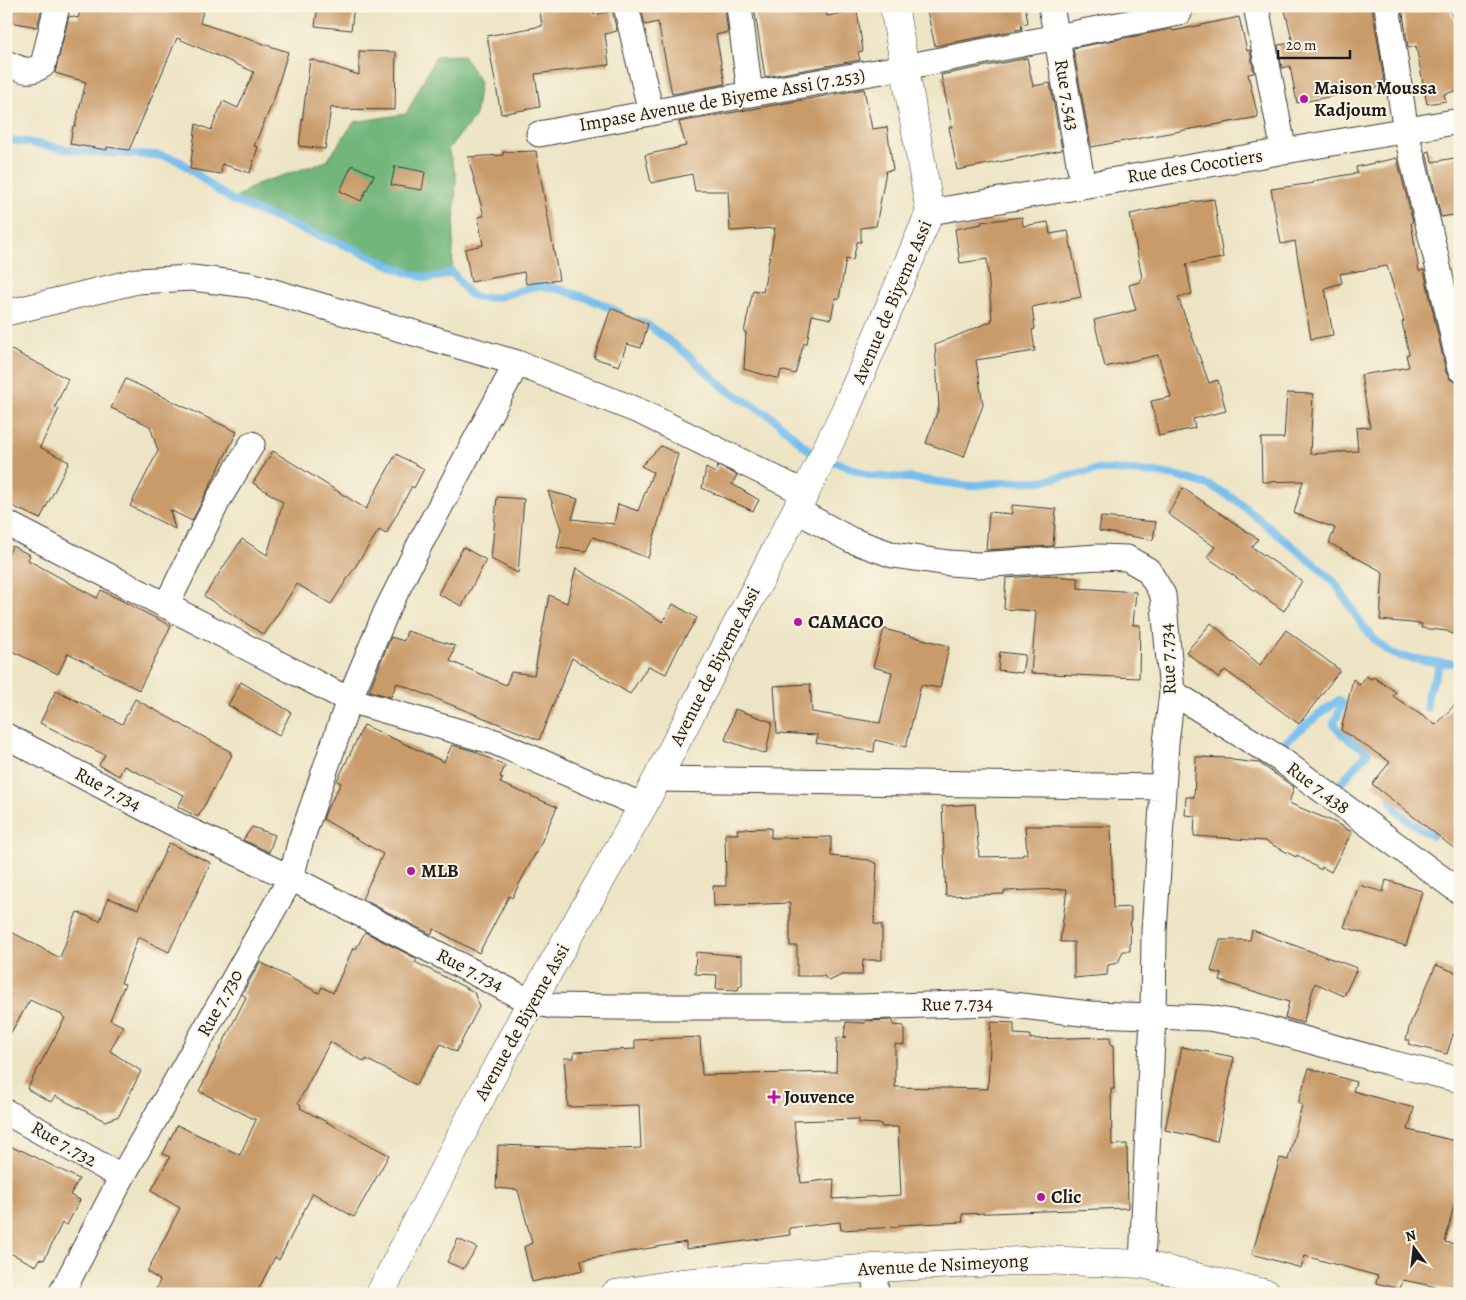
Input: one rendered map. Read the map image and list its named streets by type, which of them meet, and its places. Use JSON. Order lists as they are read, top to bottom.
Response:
{
  "streets": {
    "main road": ["Avenue de Biyeme Assi", "Avenue de Nsimeyong"],
    "street": [
      "Rue 7.543",
      "Impase Avenue de Biyeme Assi (7.253)",
      "Rue des Cocotiers",
      "Rue 7.734",
      "Rue 7.438",
      "Rue 7.730",
      "Rue 7.732"
    ]
  },
  "crossings": [
    ["Rue 7.543", "Impase Avenue de Biyeme Assi (7.253)"],
    ["Rue 7.543", "Rue des Cocotiers"],
    ["Impase Avenue de Biyeme Assi (7.253)", "Avenue de Biyeme Assi"],
    ["Rue des Cocotiers", "Avenue de Biyeme Assi"],
    ["Avenue de Biyeme Assi", "Rue 7.734"],
    ["Rue 7.734", "Rue 7.438"],
    ["Rue 7.734", "Rue 7.730"],
    ["Rue 7.730", "Rue 7.732"]
  ],
  "places": {
    "other": [
      "Maison Moussa Kadjoum",
      "CAMACO",
      "MLB",
      "Clic"
    ],
    "health": ["Jouvence"]
  },
  "scale_bar": "20 m",
  "north": "top"
}
